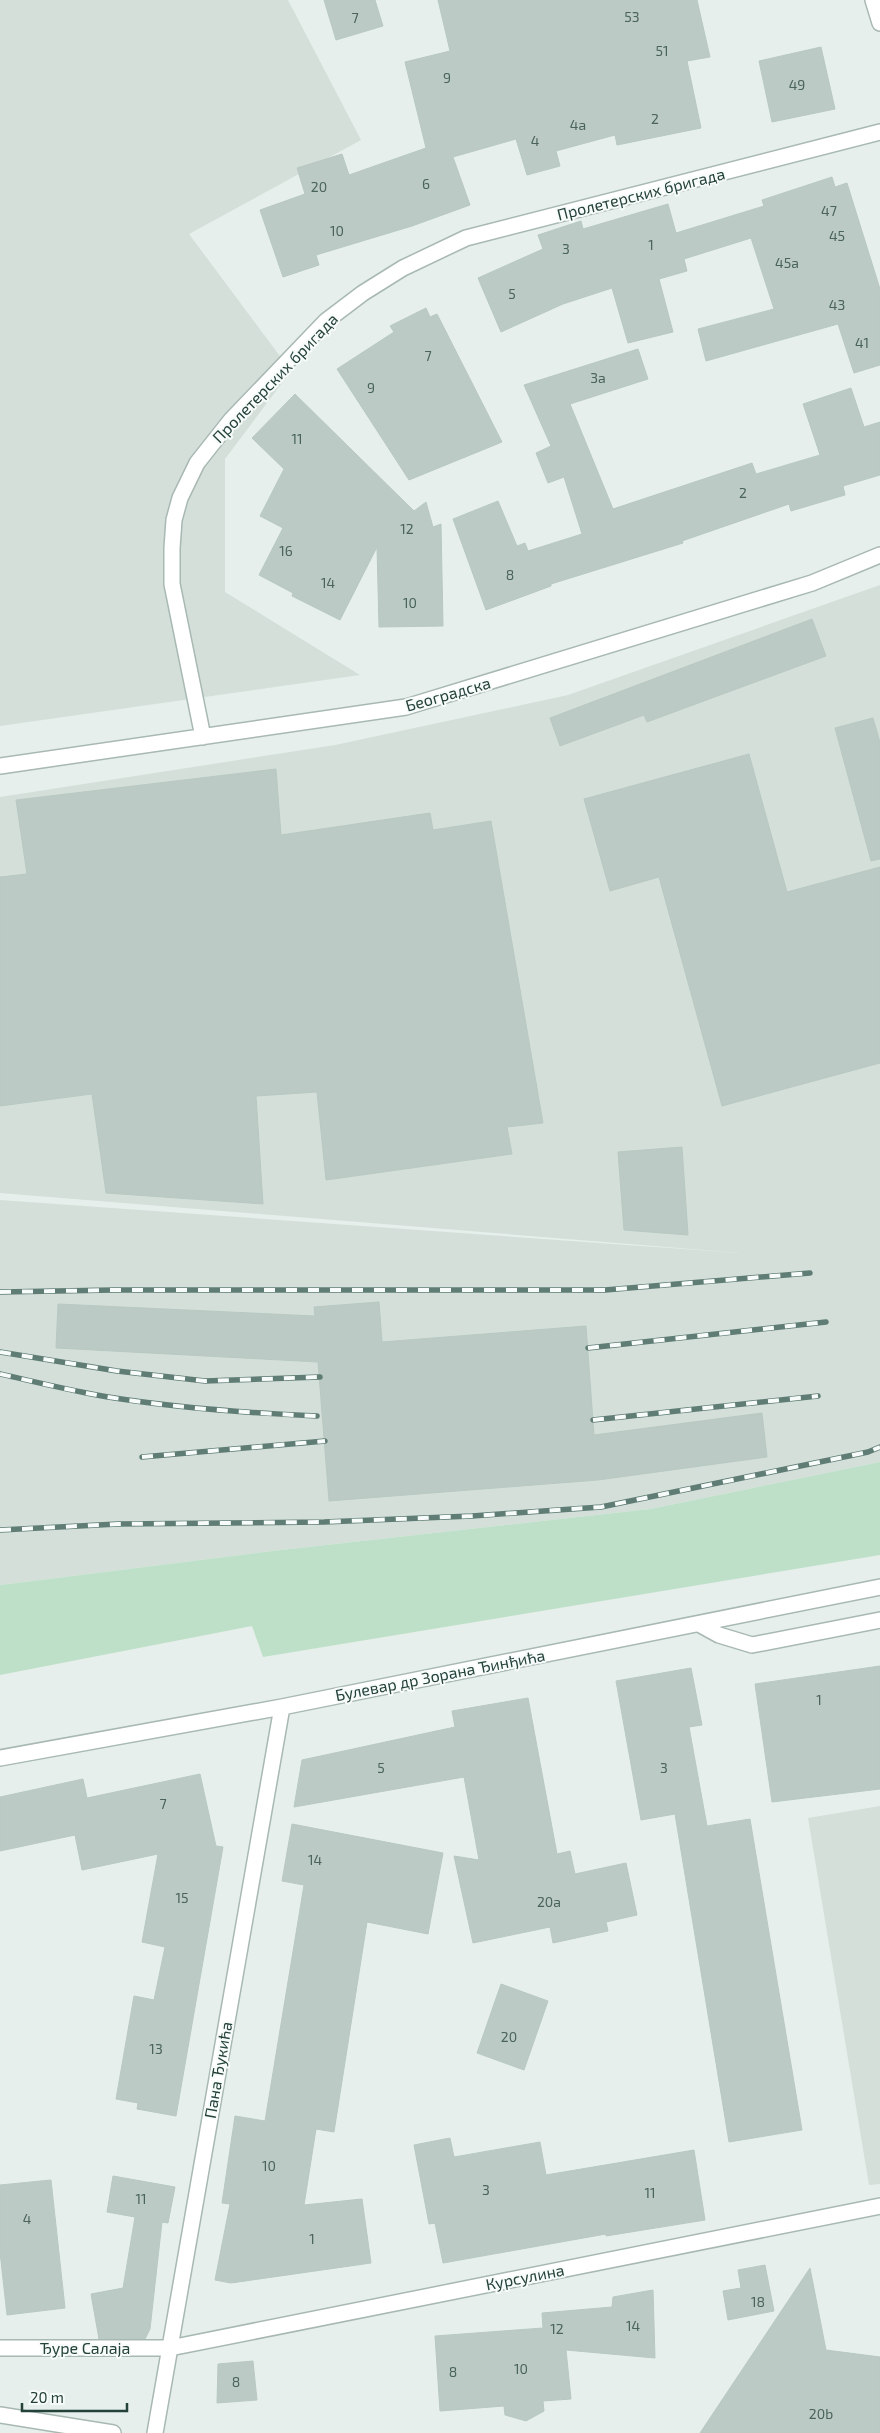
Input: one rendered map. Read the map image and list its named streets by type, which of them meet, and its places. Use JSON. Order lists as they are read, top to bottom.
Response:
{
  "streets": {
    "street": [
      "Пролетерских бригада",
      "Београдска",
      "Булевар др Зорана Ђинђића",
      "Пана Ђукића",
      "Курсулина",
      "Ђуре Салаја"
    ]
  },
  "crossings": [
    ["Пролетерских бригада", "Београдска"],
    ["Булевар др Зорана Ђинђића", "Пана Ђукића"],
    ["Пана Ђукића", "Курсулина"],
    ["Пана Ђукића", "Ђуре Салаја"],
    ["Курсулина", "Ђуре Салаја"]
  ],
  "house_numbers": [
    "53",
    "7",
    "51",
    "9",
    "49",
    "2",
    "4a",
    "4",
    "6",
    "20",
    "47",
    "10",
    "45",
    "1",
    "3",
    "45a",
    "5",
    "43",
    "41",
    "7",
    "3a",
    "9",
    "11",
    "2",
    "12",
    "16",
    "8",
    "14",
    "10",
    "1",
    "5",
    "3",
    "7",
    "14",
    "15",
    "20a",
    "20",
    "13",
    "10",
    "3",
    "11",
    "11",
    "4",
    "1",
    "18",
    "14",
    "12",
    "10",
    "8",
    "8",
    "20b"
  ],
  "scale_bar": "20 m"
}
